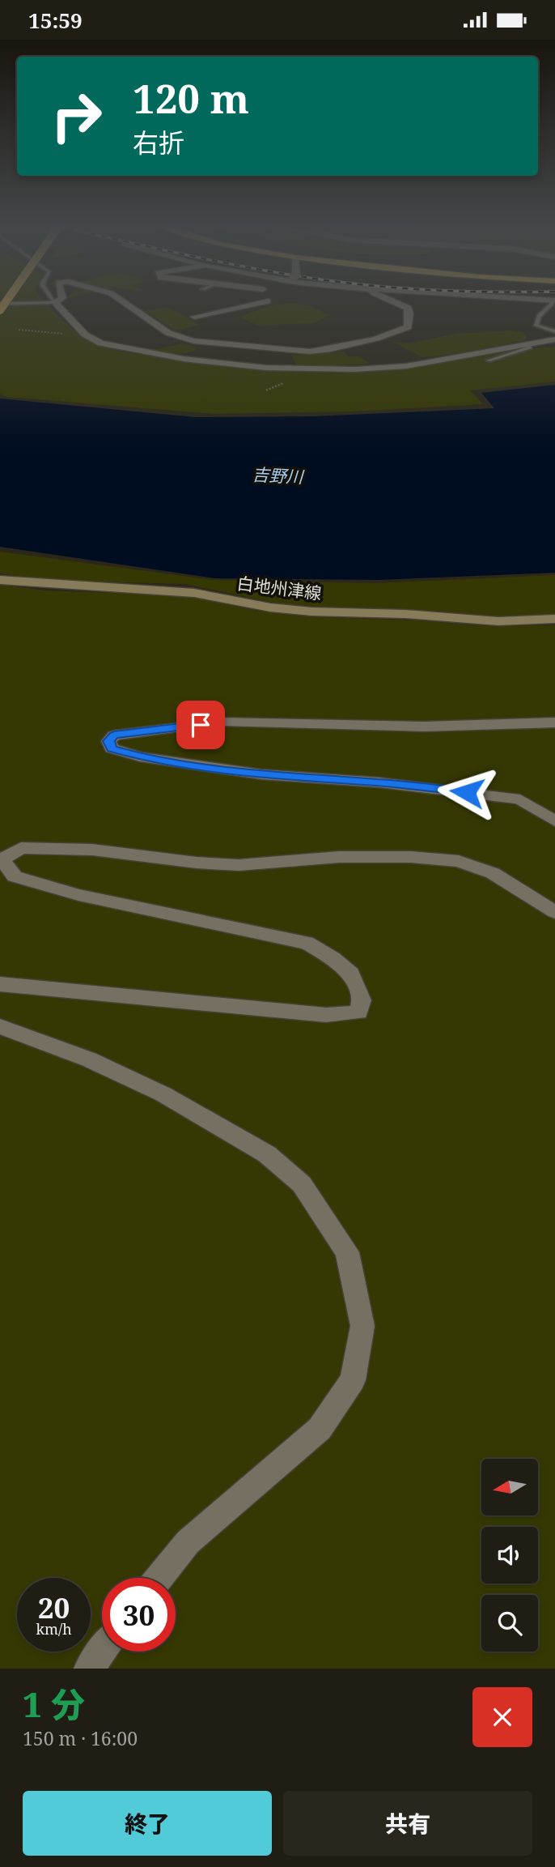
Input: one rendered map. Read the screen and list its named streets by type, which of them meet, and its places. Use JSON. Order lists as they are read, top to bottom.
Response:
{
  "streets": {
    "main road": ["白地州津線"]
  },
  "water": ["吉野川"],
  "north": "left",
  "page": {
    "status": "15:59",
    "turn": ["120 m", "右折"],
    "speed": "20 km/h",
    "limit": "30",
    "heading": ["1 分", "150 m · 16:00"],
    "buttons": ["終了", "共有"]
  }
}
